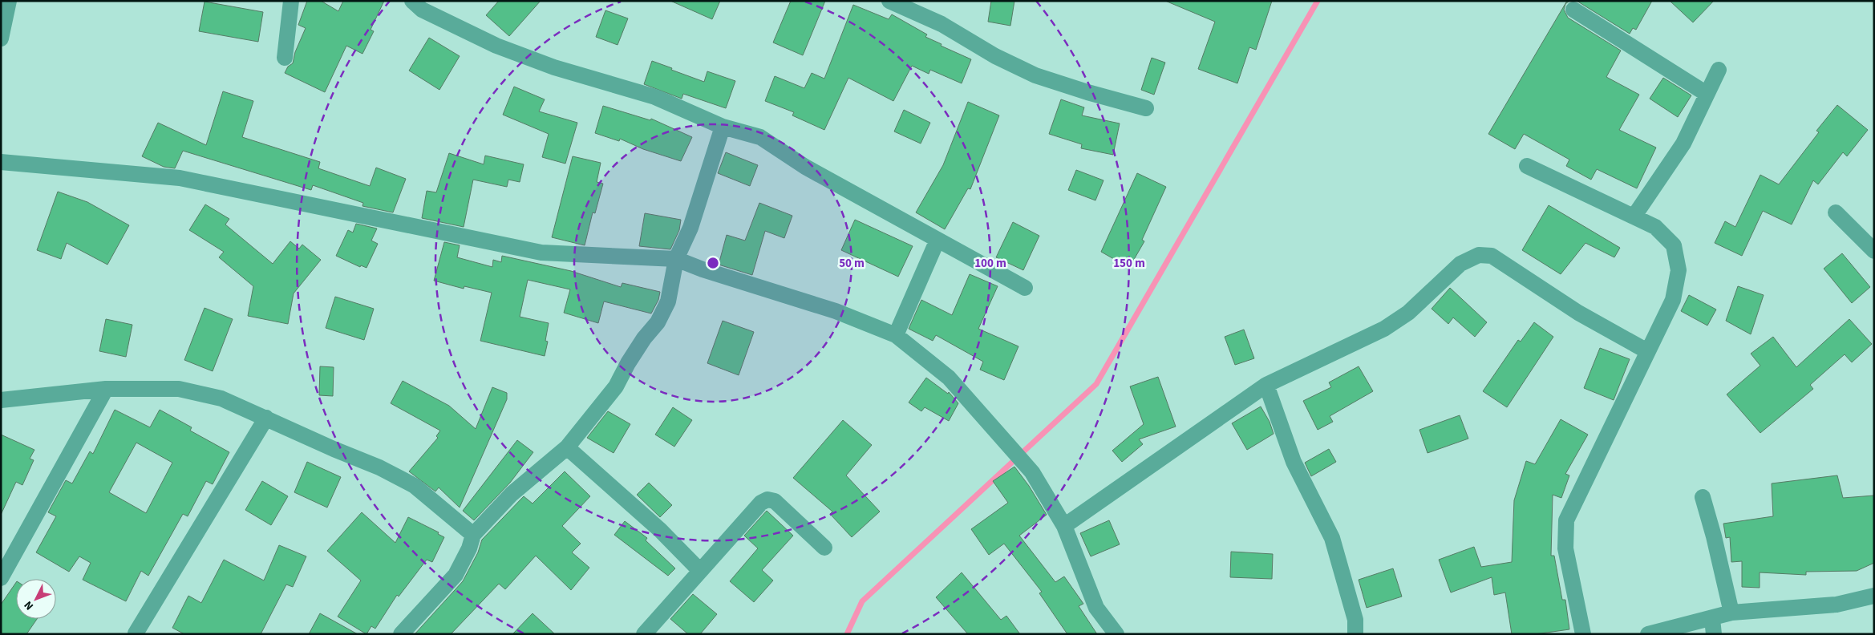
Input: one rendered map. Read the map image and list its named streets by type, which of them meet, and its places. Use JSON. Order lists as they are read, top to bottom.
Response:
{
  "north": "bottom left",
  "rings": ["50 m", "100 m", "150 m"]
}
